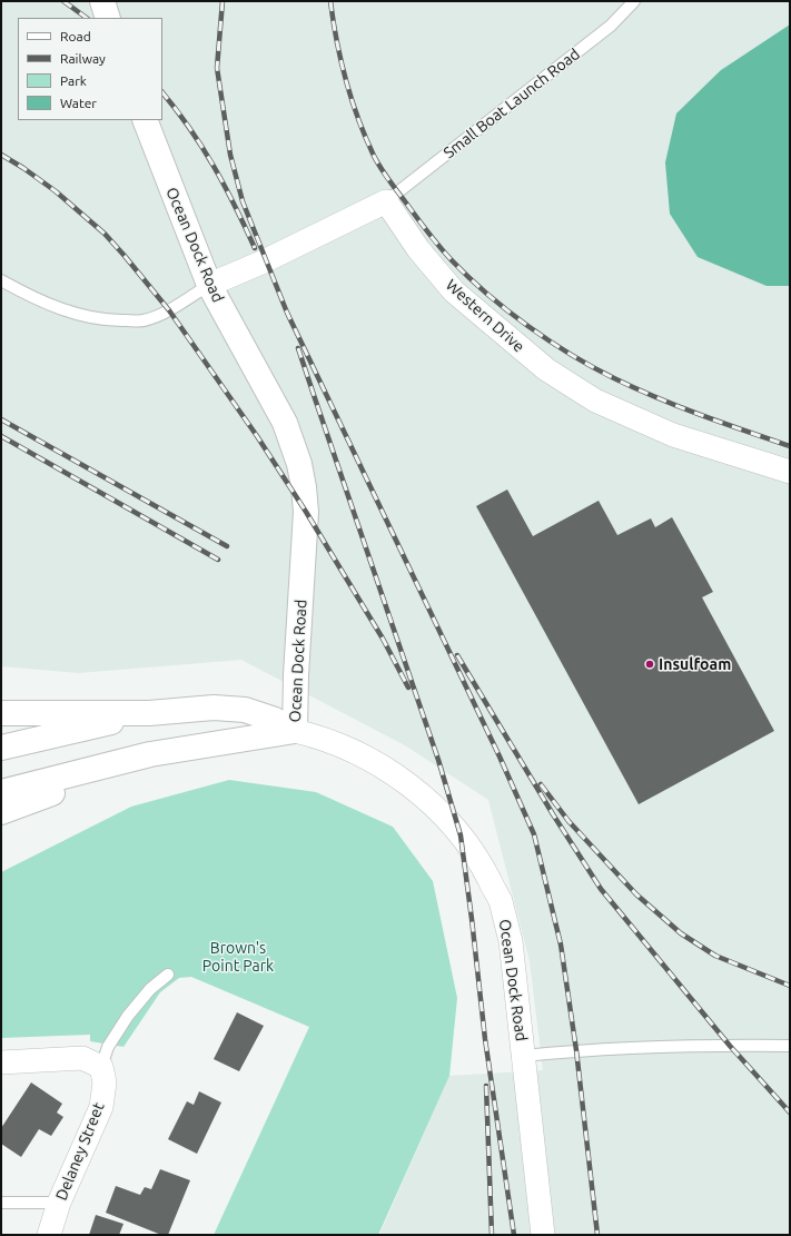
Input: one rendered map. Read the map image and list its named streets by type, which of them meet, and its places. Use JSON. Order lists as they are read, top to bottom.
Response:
{
  "streets": {
    "main road": ["Ocean Dock Road"],
    "street": ["Western Drive", "Delaney Street"],
    "lane": ["Small Boat Launch Road"]
  },
  "crossings": [
    ["Small Boat Launch Road", "Western Drive"]
  ],
  "parks": ["Brown's Point Park"],
  "places": ["Insulfoam"],
  "legend": [
    "Road",
    "Railway",
    "Park",
    "Water"
  ]
}
